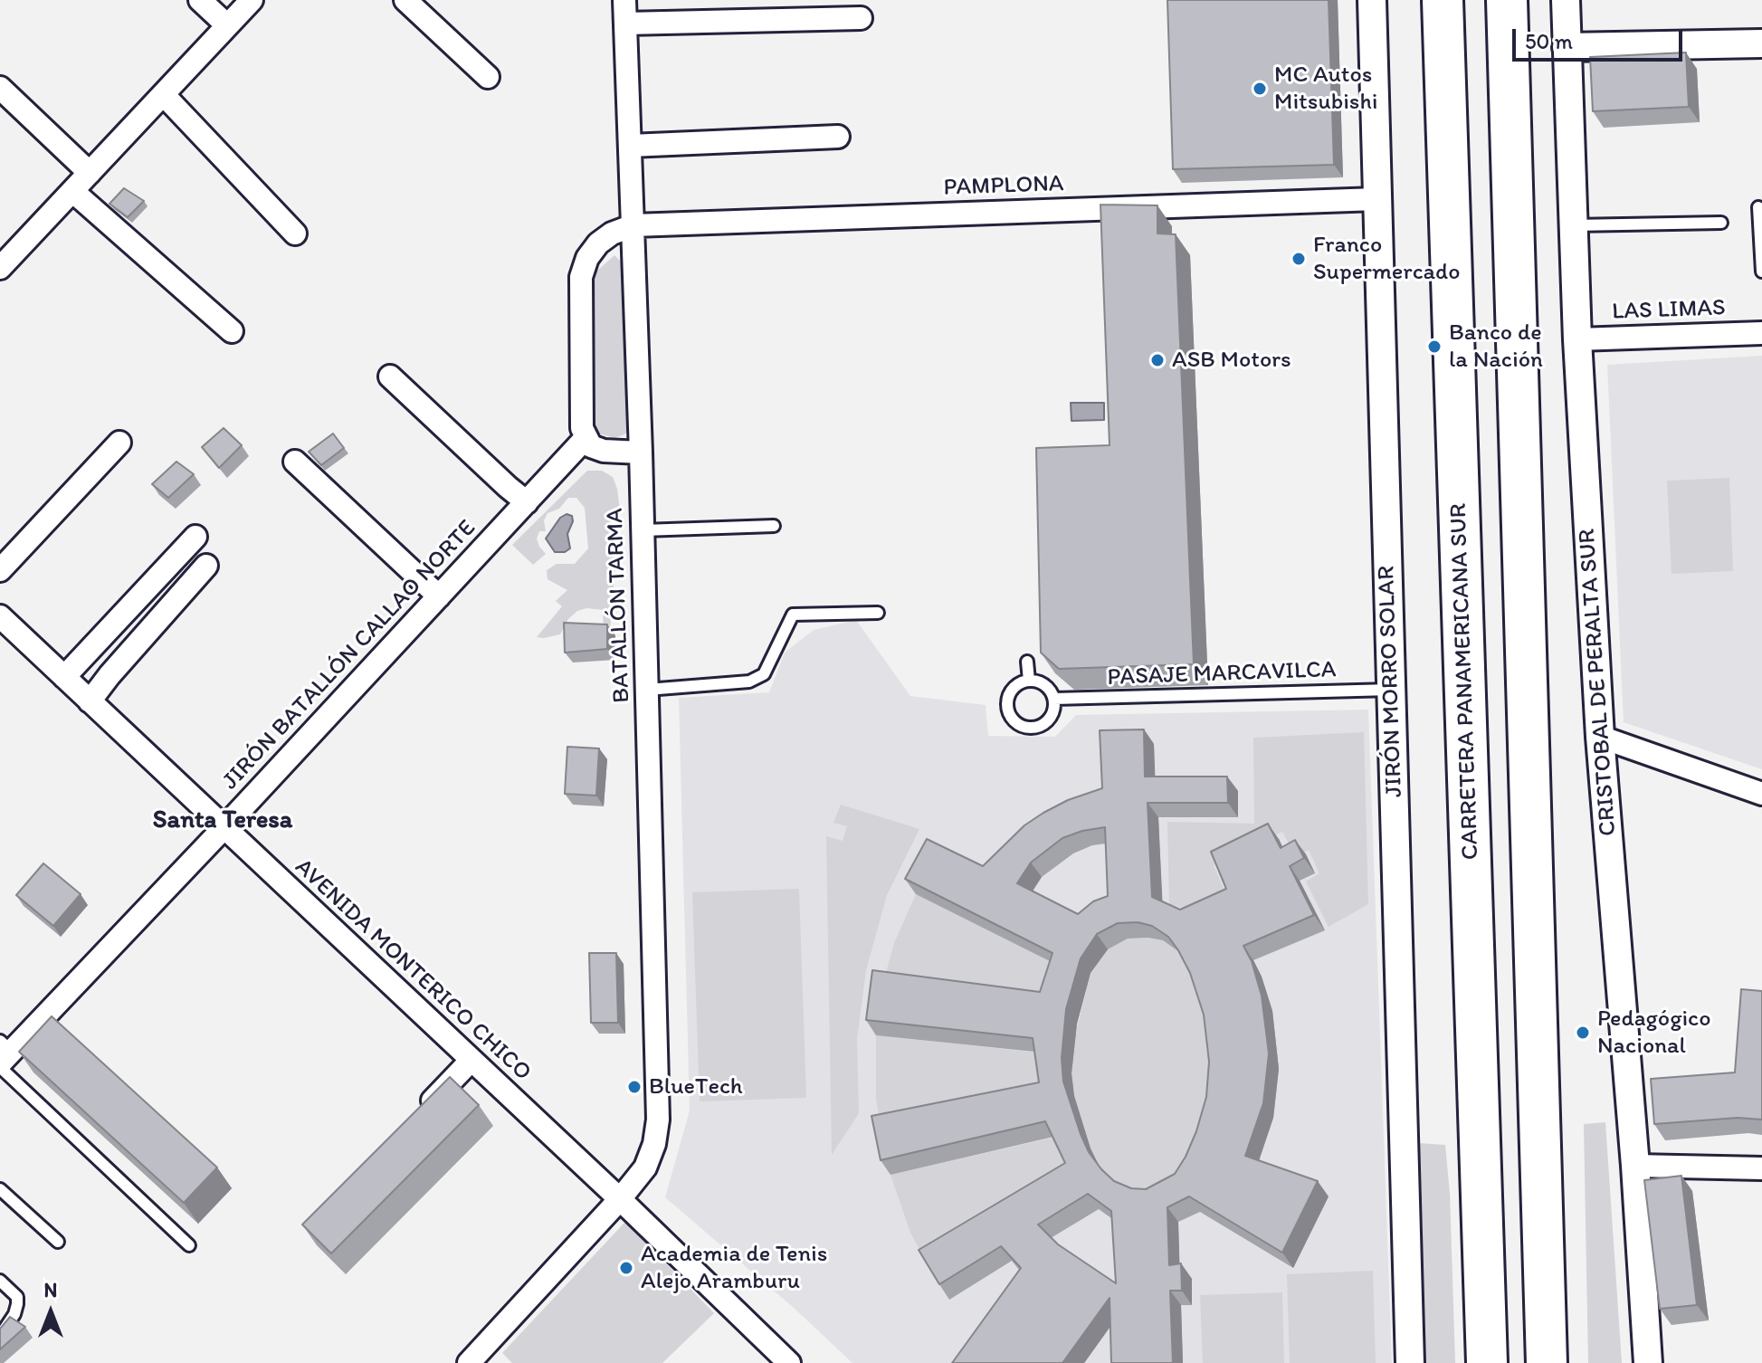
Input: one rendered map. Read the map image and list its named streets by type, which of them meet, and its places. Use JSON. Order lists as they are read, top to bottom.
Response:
{
  "streets": {
    "highway": ["CARRETERA PANAMERICANA SUR"],
    "street": [
      "PAMPLONA",
      "LAS LIMAS",
      "BATALLÓN TARMA",
      "JIRÓN BATALLÓN CALLAO NORTE",
      "JIRÓN MORRO SOLAR",
      "CRISTOBAL DE PERALTA SUR",
      "AVENIDA MONTERICO CHICO"
    ],
    "lane": ["PASAJE MARCAVILCA"]
  },
  "crossings": [
    ["PAMPLONA", "BATALLÓN TARMA"],
    ["PAMPLONA", "JIRÓN MORRO SOLAR"],
    ["LAS LIMAS", "CRISTOBAL DE PERALTA SUR"],
    ["BATALLÓN TARMA", "AVENIDA MONTERICO CHICO"],
    ["JIRÓN BATALLÓN CALLAO NORTE", "AVENIDA MONTERICO CHICO"],
    ["PASAJE MARCAVILCA", "JIRÓN MORRO SOLAR"]
  ],
  "districts": ["Santa Teresa"],
  "places": [
    "MC Autos Mitsubishi",
    "Franco Supermercado",
    "Banco de la Nación",
    "ASB Motors",
    "Pedagógico Nacional",
    "BlueTech",
    "Academia de Tenis Alejo Aramburu"
  ],
  "scale_bar": "50 m",
  "north": "top"
}
